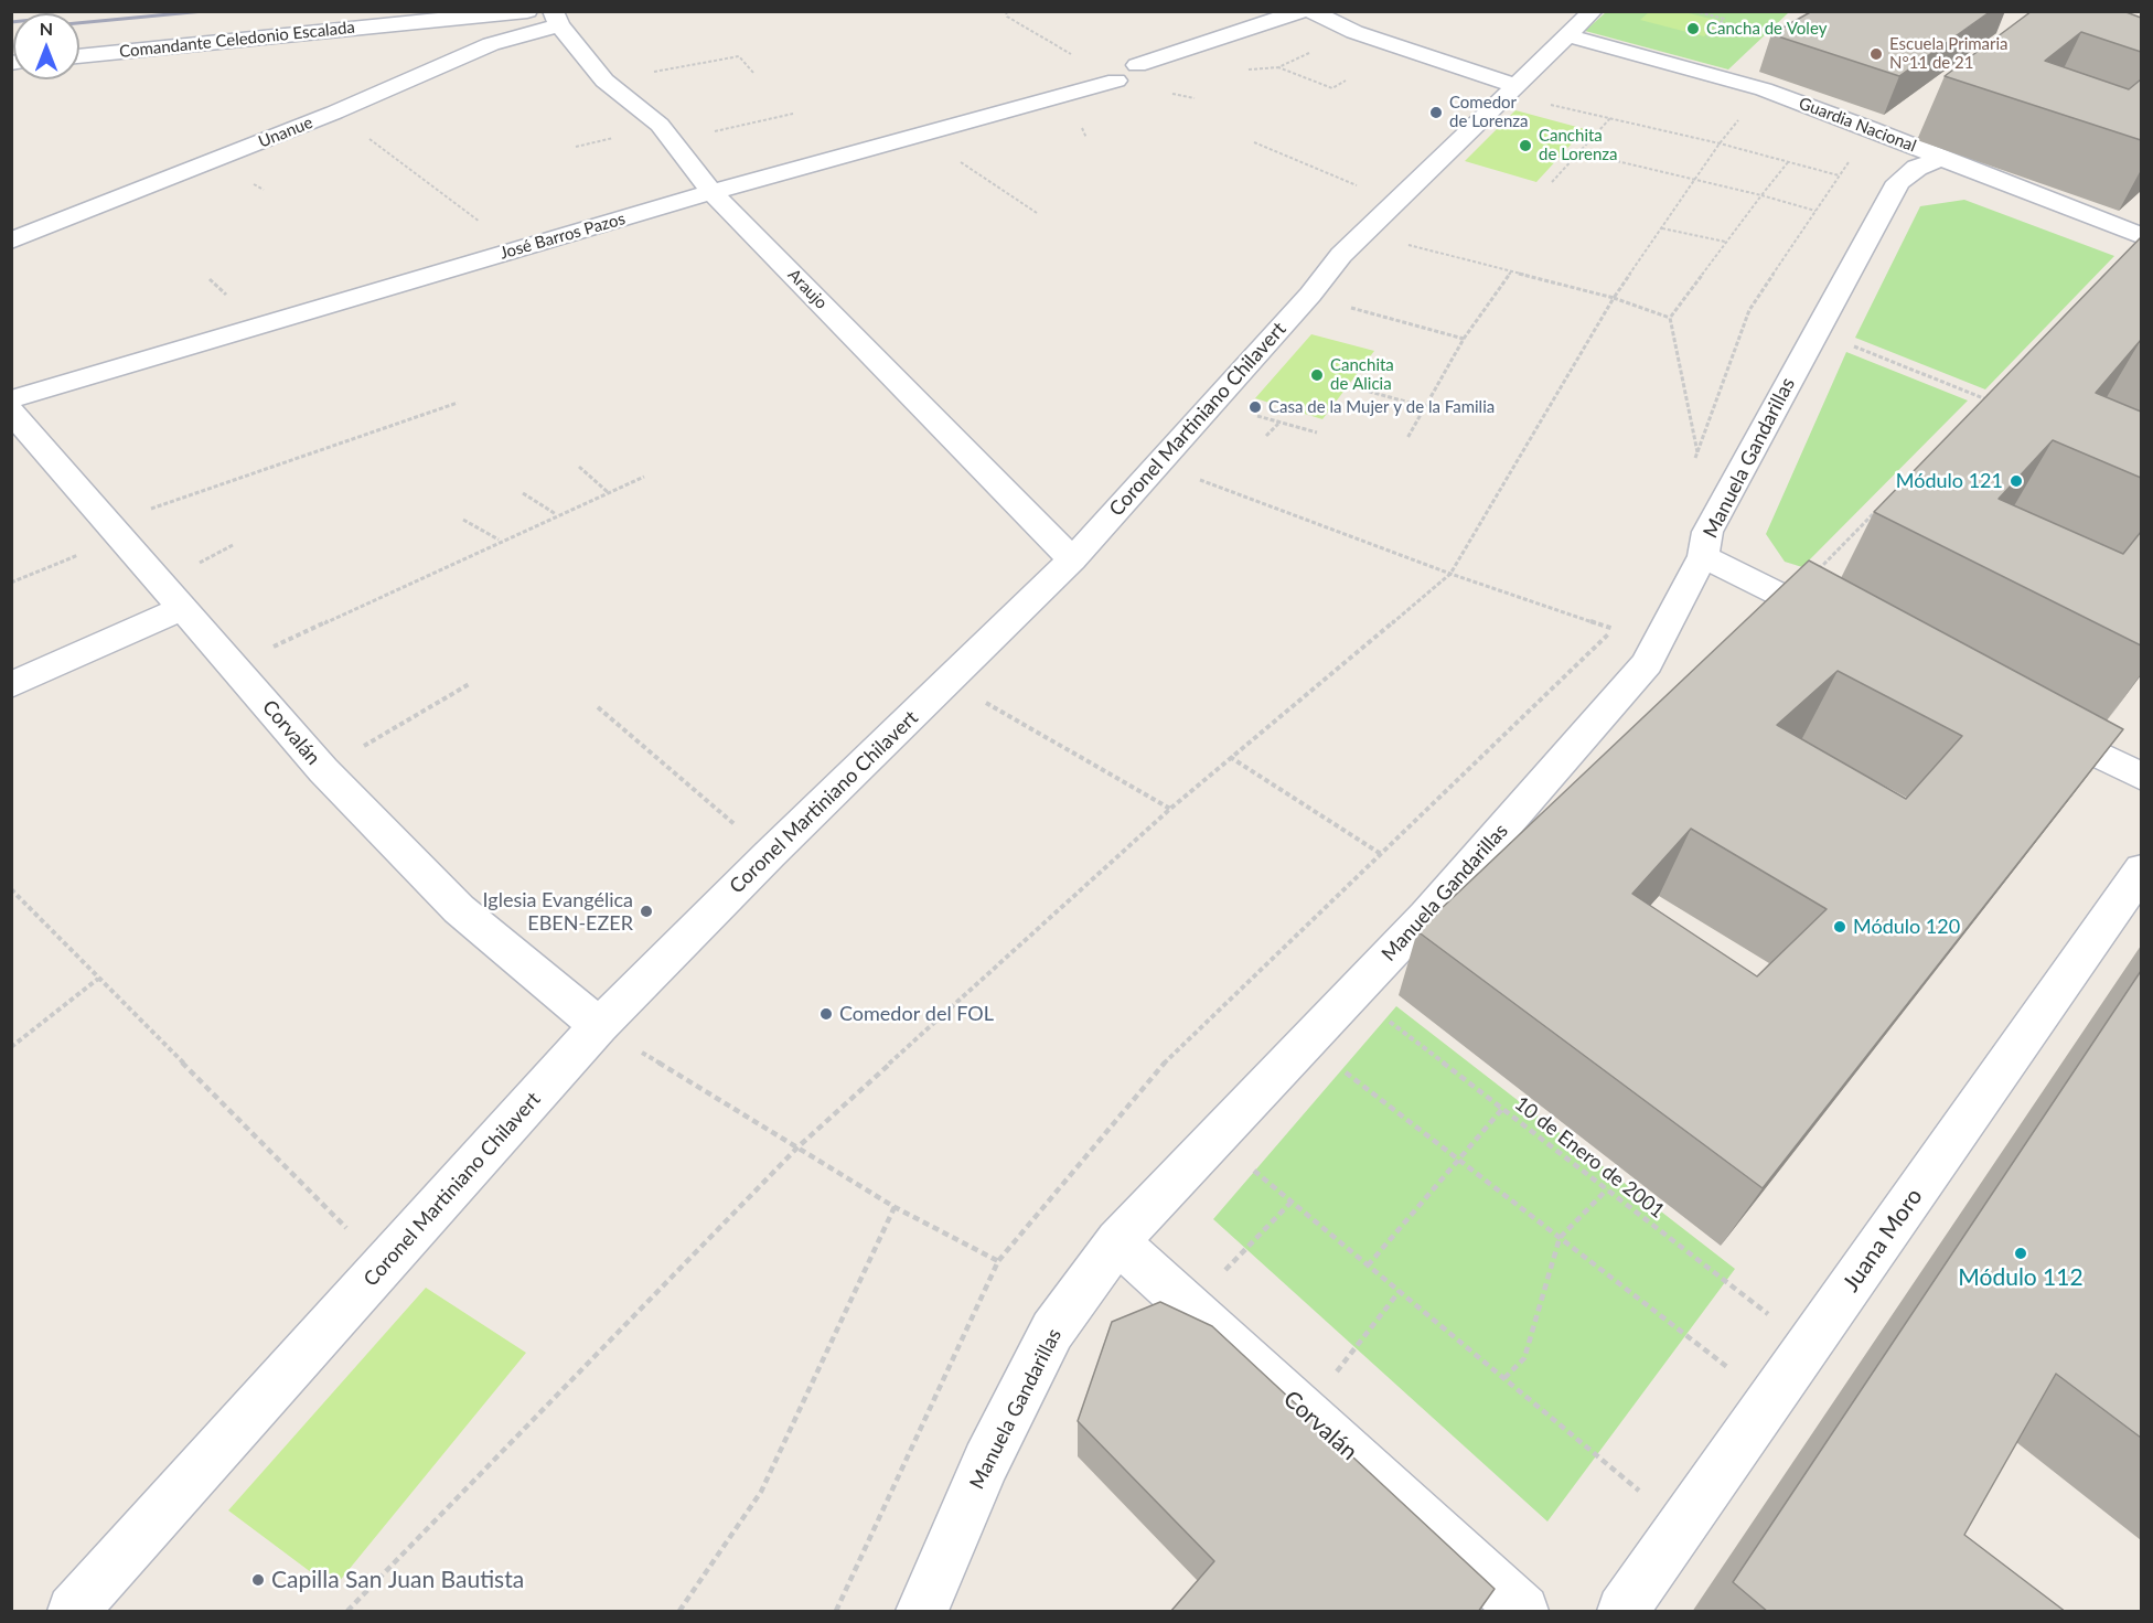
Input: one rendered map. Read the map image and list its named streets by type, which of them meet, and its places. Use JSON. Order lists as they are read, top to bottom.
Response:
{
  "streets": {
    "street": [
      "Comandante Celedonio Escalada",
      "Guardia Nacional",
      "Unanue",
      "José Barros Pazos",
      "Araujo",
      "Coronel Martiniano Chilavert",
      "Manuela Gandarillas",
      "Corvalán",
      "Juana Moro"
    ],
    "path": ["10 de Enero de 2001"]
  },
  "crossings": [
    ["Guardia Nacional", "Coronel Martiniano Chilavert"],
    ["Guardia Nacional", "Manuela Gandarillas"],
    ["Unanue", "Araujo"],
    ["José Barros Pazos", "Araujo"],
    ["Araujo", "Coronel Martiniano Chilavert"],
    ["Coronel Martiniano Chilavert", "Corvalán"],
    ["Manuela Gandarillas", "Corvalán"],
    ["Manuela Gandarillas", "10 de Enero de 2001"],
    ["10 de Enero de 2001", "Juana Moro"]
  ],
  "places": [
    "Cancha de Voley",
    "Escuela Primaria N°11 de 21",
    "Comedor de Lorenza",
    "Canchita de Lorenza",
    "Canchita de Alicia",
    "Casa de la Mujer y de la Familia",
    "Módulo 121",
    "Iglesia Evangélica EBEN-EZER",
    "Módulo 120",
    "Comedor del FOL",
    "Módulo 112",
    "Capilla San Juan Bautista"
  ],
  "north": "top"
}
